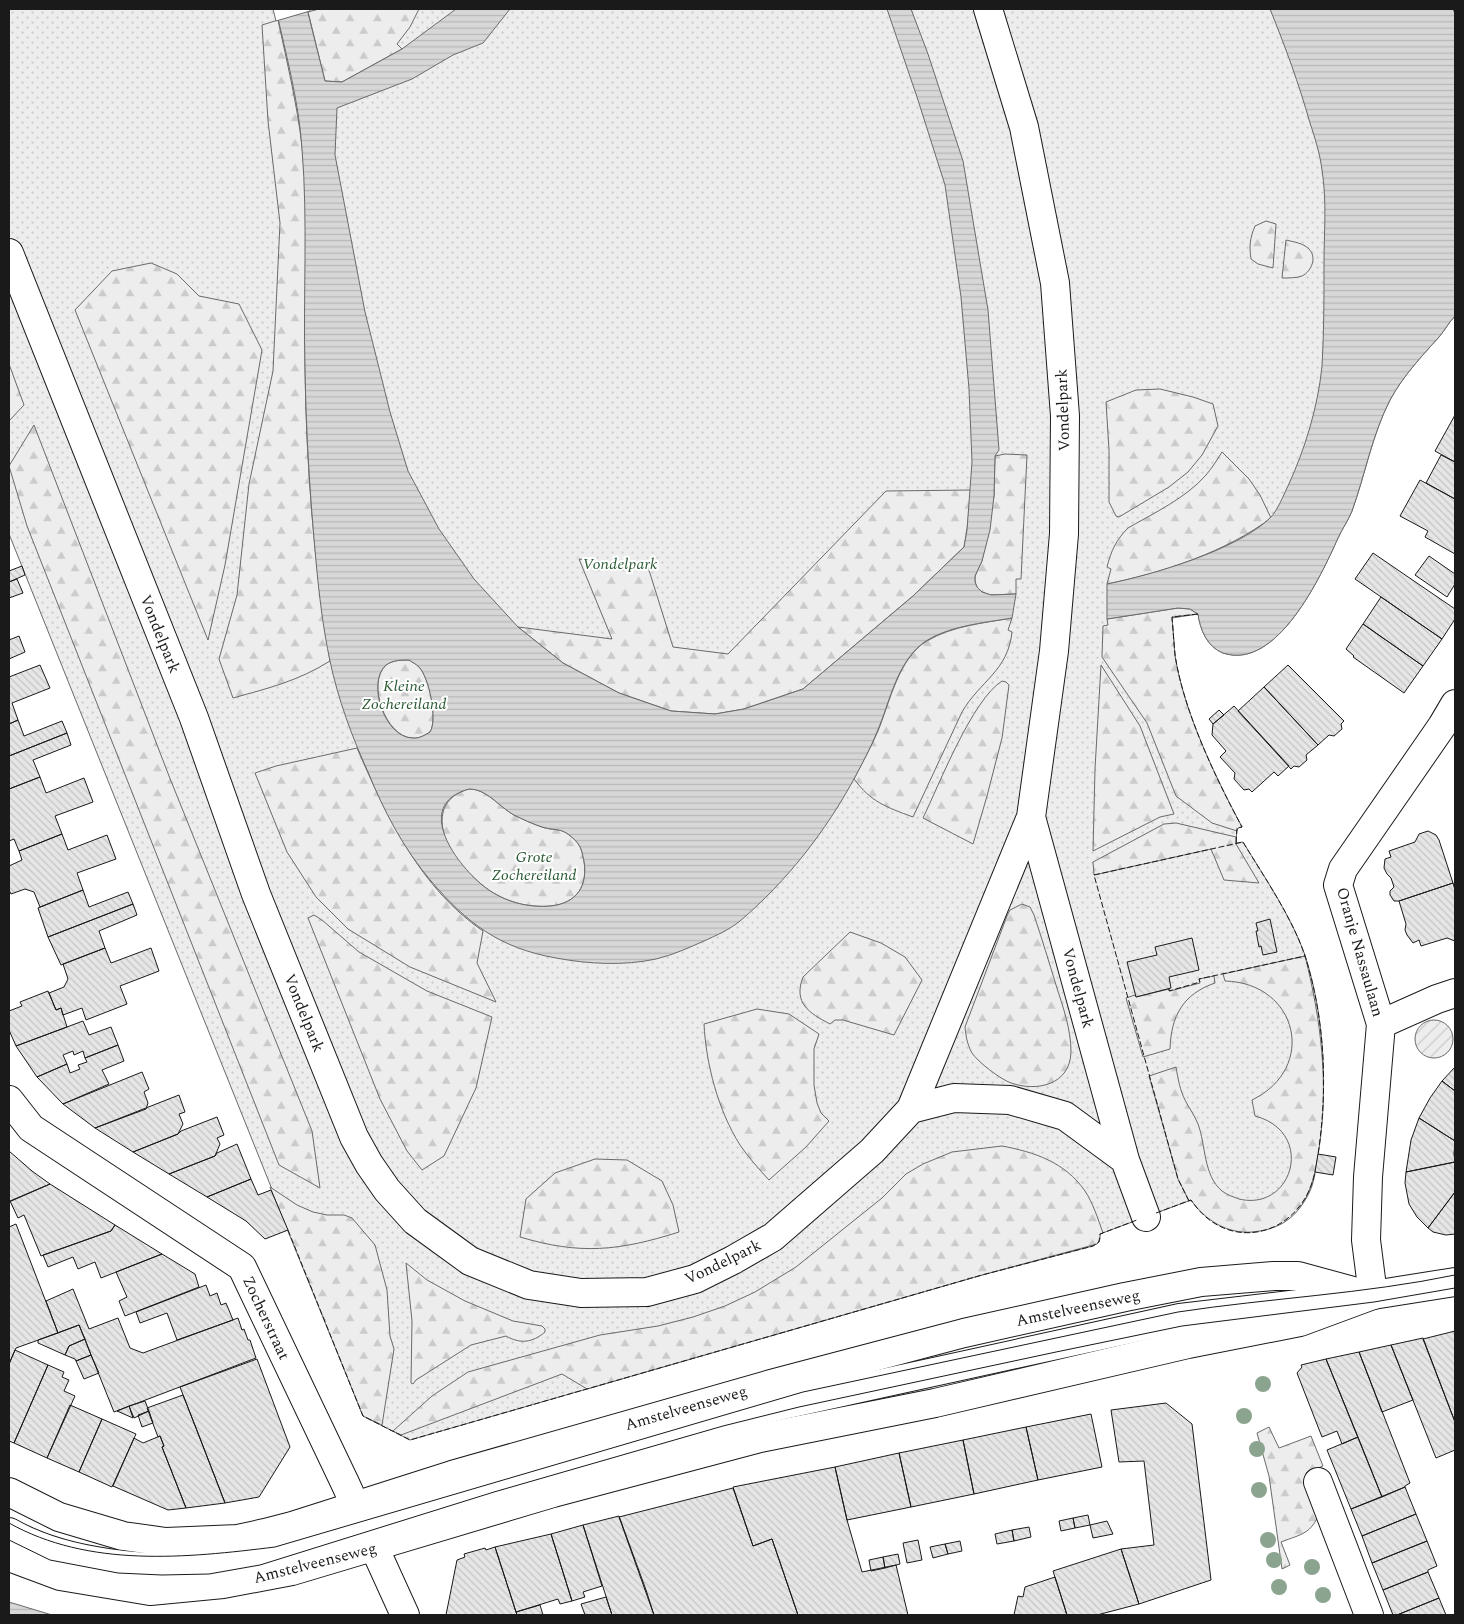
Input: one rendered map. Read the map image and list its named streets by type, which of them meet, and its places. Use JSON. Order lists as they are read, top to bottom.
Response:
{
  "streets": {
    "street": [
      "Vondelpark",
      "Oranje Nassaulaan",
      "Amstelveenseweg",
      "Zocherstraat"
    ]
  },
  "crossings": [
    ["Oranje Nassaulaan", "Amstelveenseweg"],
    ["Amstelveenseweg", "Zocherstraat"]
  ],
  "parks": ["Vondelpark", "Kleine Zochereiland", "Grote Zochereiland"]
}
